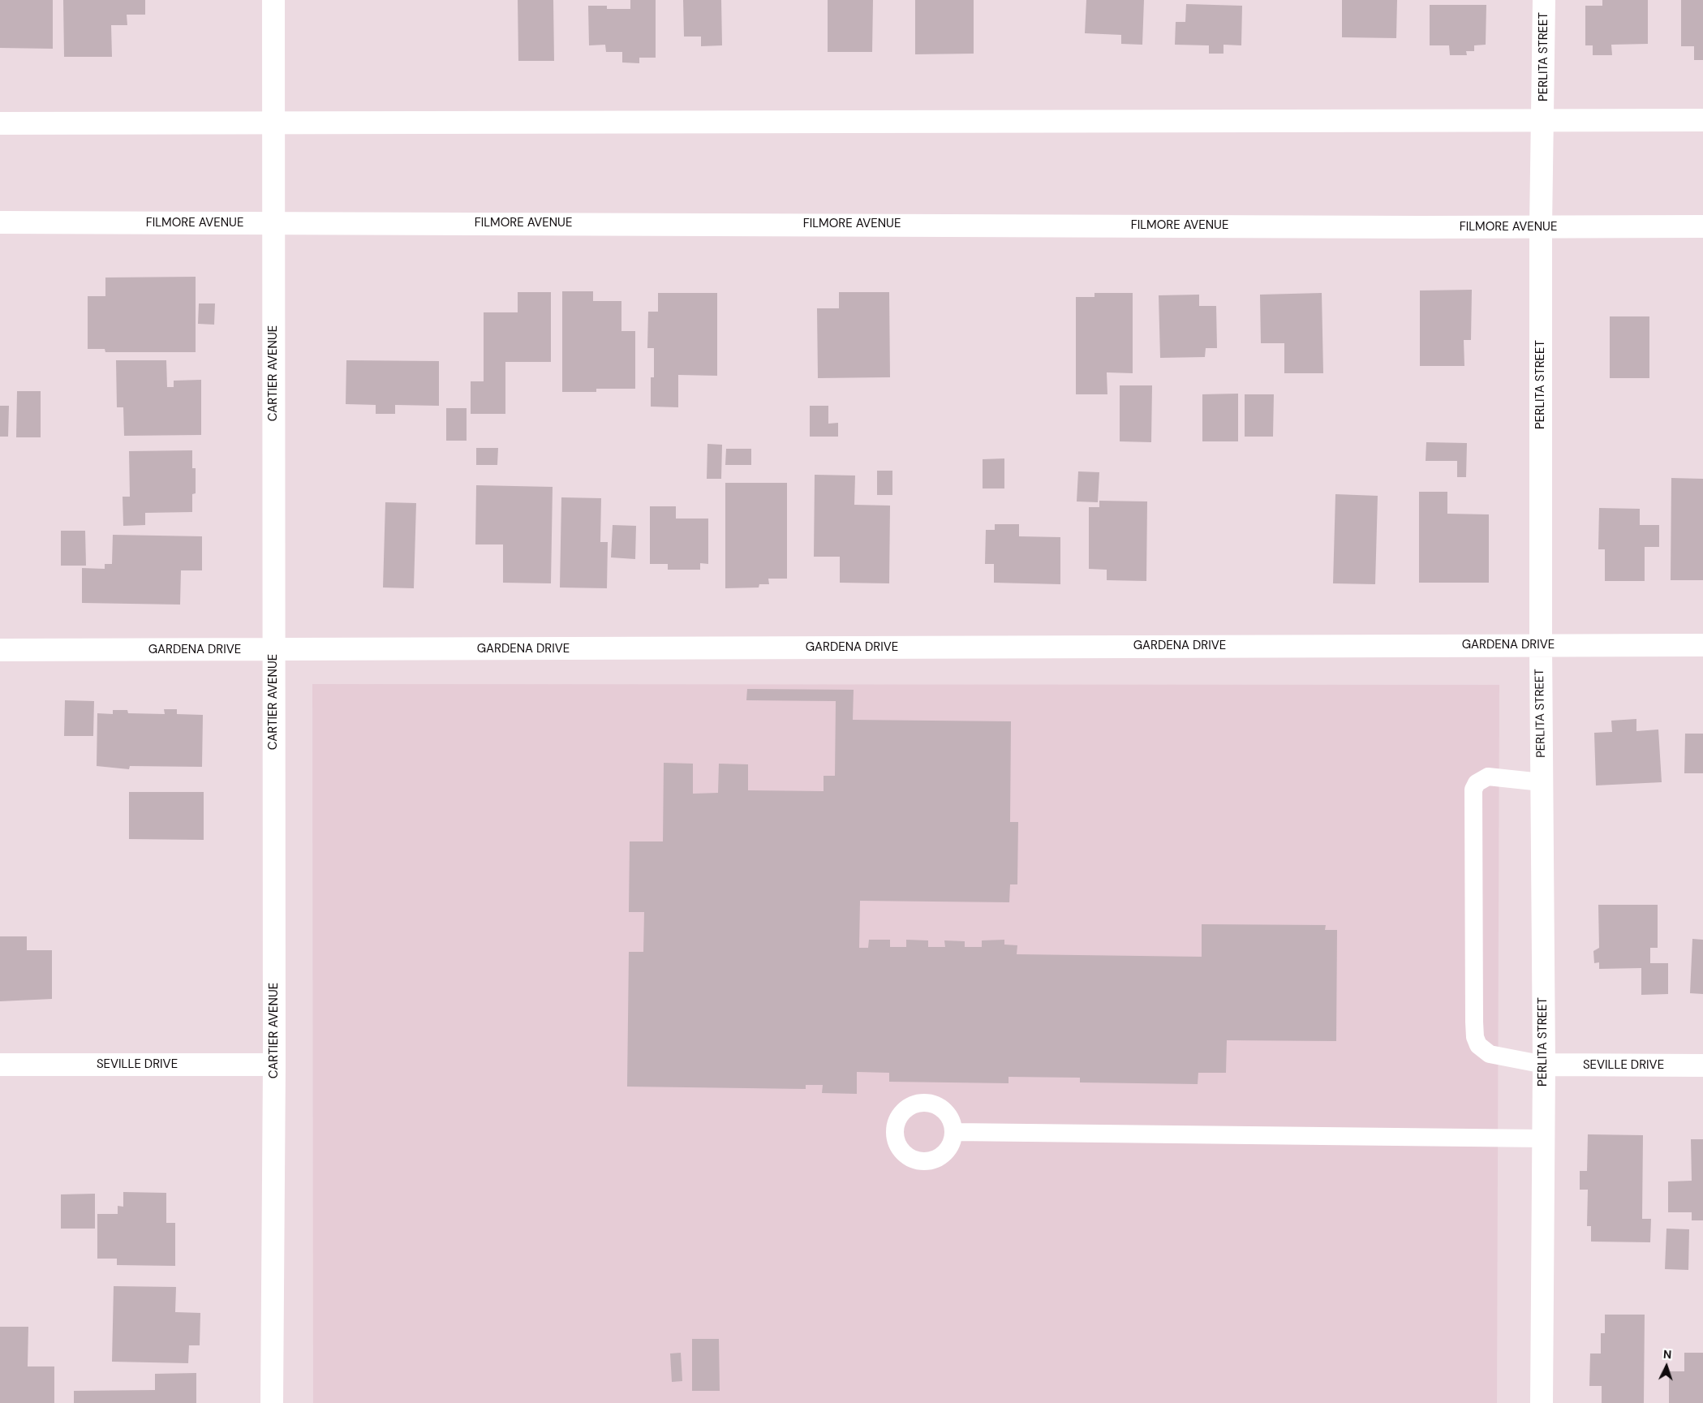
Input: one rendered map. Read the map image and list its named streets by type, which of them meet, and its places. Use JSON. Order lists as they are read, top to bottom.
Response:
{
  "streets": {
    "street": [
      "PERLITA STREET",
      "FILMORE AVENUE",
      "CARTIER AVENUE",
      "GARDENA DRIVE",
      "SEVILLE DRIVE"
    ]
  },
  "crossings": [
    ["PERLITA STREET", "FILMORE AVENUE"],
    ["PERLITA STREET", "GARDENA DRIVE"],
    ["PERLITA STREET", "SEVILLE DRIVE"],
    ["FILMORE AVENUE", "CARTIER AVENUE"],
    ["CARTIER AVENUE", "GARDENA DRIVE"],
    ["CARTIER AVENUE", "SEVILLE DRIVE"]
  ],
  "north": "top"
}
